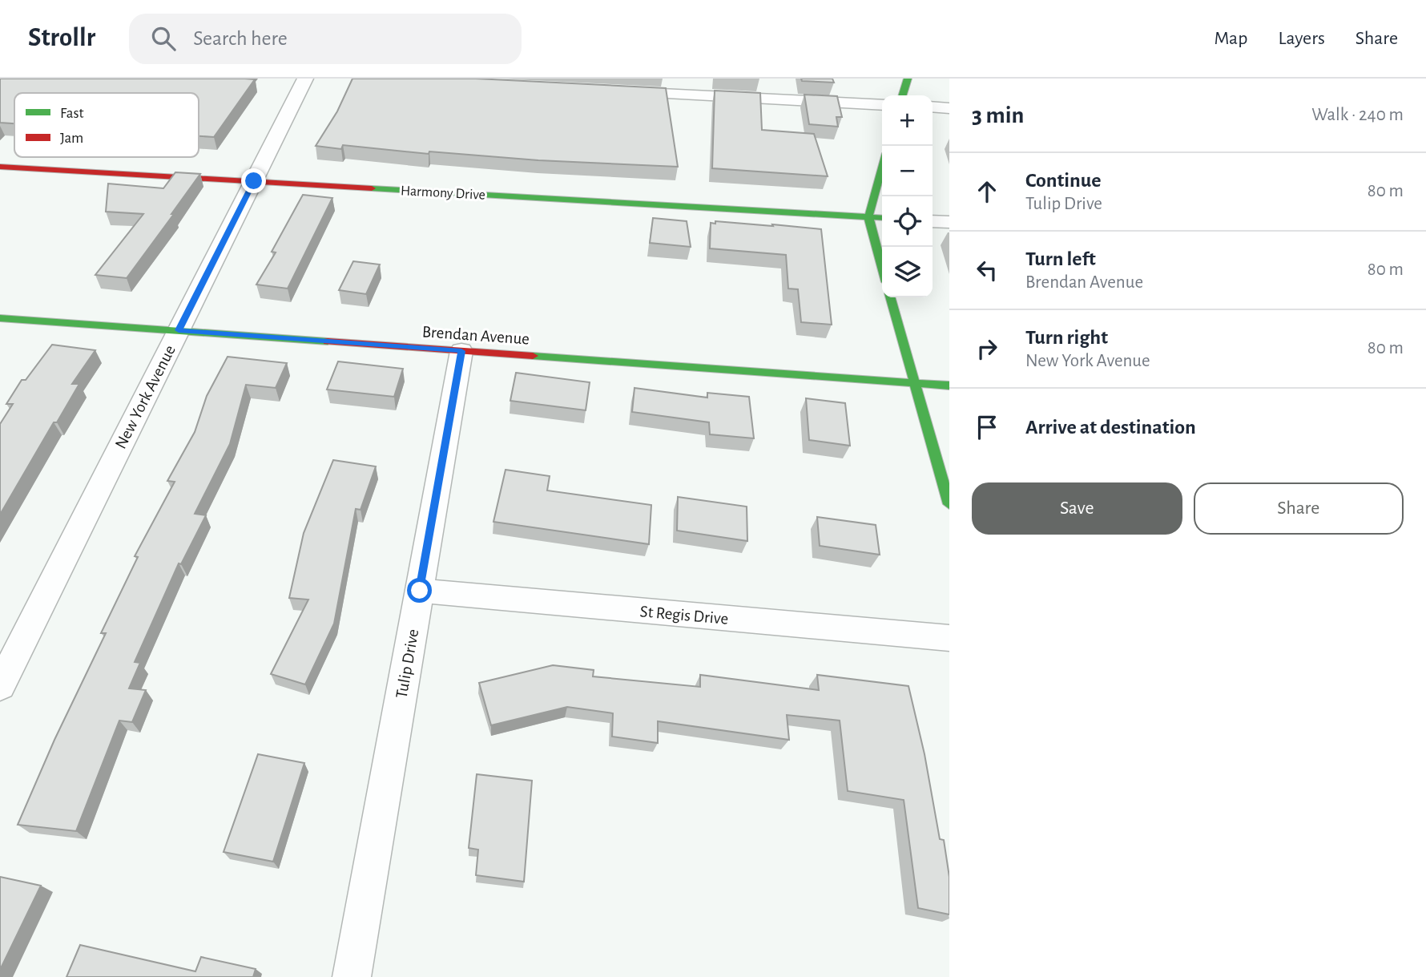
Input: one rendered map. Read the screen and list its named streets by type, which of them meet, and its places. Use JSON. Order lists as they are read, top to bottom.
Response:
{
  "streets": {
    "street": [
      "Harmony Drive",
      "Brendan Avenue",
      "New York Avenue",
      "St Regis Drive",
      "Tulip Drive"
    ]
  },
  "crossings": [
    ["Harmony Drive", "New York Avenue"],
    ["Brendan Avenue", "New York Avenue"],
    ["Brendan Avenue", "Tulip Drive"],
    ["St Regis Drive", "Tulip Drive"]
  ],
  "legend": ["Fast", "Jam"],
  "page": {
    "header": "Strollr",
    "search": "Search here",
    "nav": ["Map", "Layers", "Share"],
    "heading": ["3 min", "Walk · 240 m"],
    "map_buttons": ["+", "−"],
    "list": [
      ["Continue", "Tulip Drive", "80 m"],
      ["Turn left", "Brendan Avenue", "80 m"],
      ["Turn right", "New York Avenue", "80 m"],
      "Arrive at destination"
    ],
    "buttons": ["Save", "Share"]
  }
}
